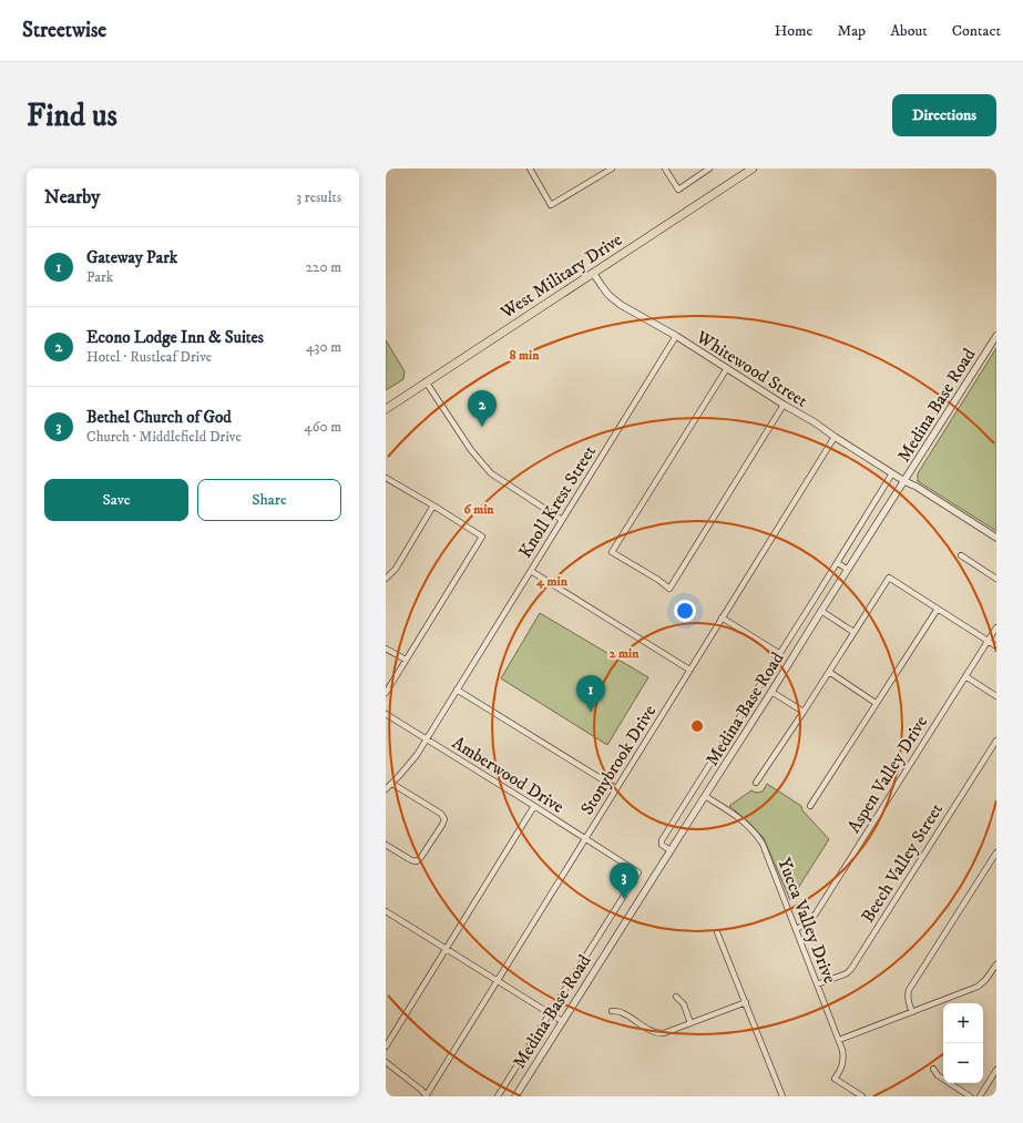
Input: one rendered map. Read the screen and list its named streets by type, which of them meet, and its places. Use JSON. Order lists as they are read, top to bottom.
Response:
{
  "streets": {
    "main road": ["West Military Drive"],
    "street": [
      "Whitewood Street",
      "Medina Base Road",
      "Knoll Krest Street",
      "Stonybrook Drive",
      "Amberwood Drive",
      "Aspen Valley Drive",
      "Beech Valley Street",
      "Yucca Valley Drive"
    ]
  },
  "crossings": [
    ["West Military Drive", "Whitewood Street"],
    ["Whitewood Street", "Medina Base Road"],
    ["Whitewood Street", "Knoll Krest Street"],
    ["Whitewood Street", "Stonybrook Drive"],
    ["Medina Base Road", "Yucca Valley Drive"],
    ["Knoll Krest Street", "Amberwood Drive"],
    ["Stonybrook Drive", "Amberwood Drive"],
    ["Aspen Valley Drive", "Yucca Valley Drive"],
    ["Beech Valley Street", "Yucca Valley Drive"]
  ],
  "page": {
    "header": "Streetwise",
    "nav": [
      "Home",
      "Map",
      "About",
      "Contact"
    ],
    "buttons": [
      "Directions",
      ["Save", "Share"]
    ],
    "title": "Find us",
    "heading": ["Nearby", "3 results"],
    "list": [
      {
        "mark": "1",
        "name": "Gateway Park",
        "note": "Park",
        "value": "220 m"
      },
      {
        "mark": "2",
        "name": "Econo Lodge Inn & Suites",
        "note": "Hotel · Rustleaf Drive",
        "value": "430 m"
      },
      {
        "mark": "3",
        "name": "Bethel Church of God",
        "note": "Church · Middlefield Drive",
        "value": "460 m"
      }
    ],
    "pins": ["2", "1", "3"],
    "map_buttons": ["+", "−"]
  },
  "rings": [
    "8 min",
    "6 min",
    "4 min",
    "2 min"
  ]
}
